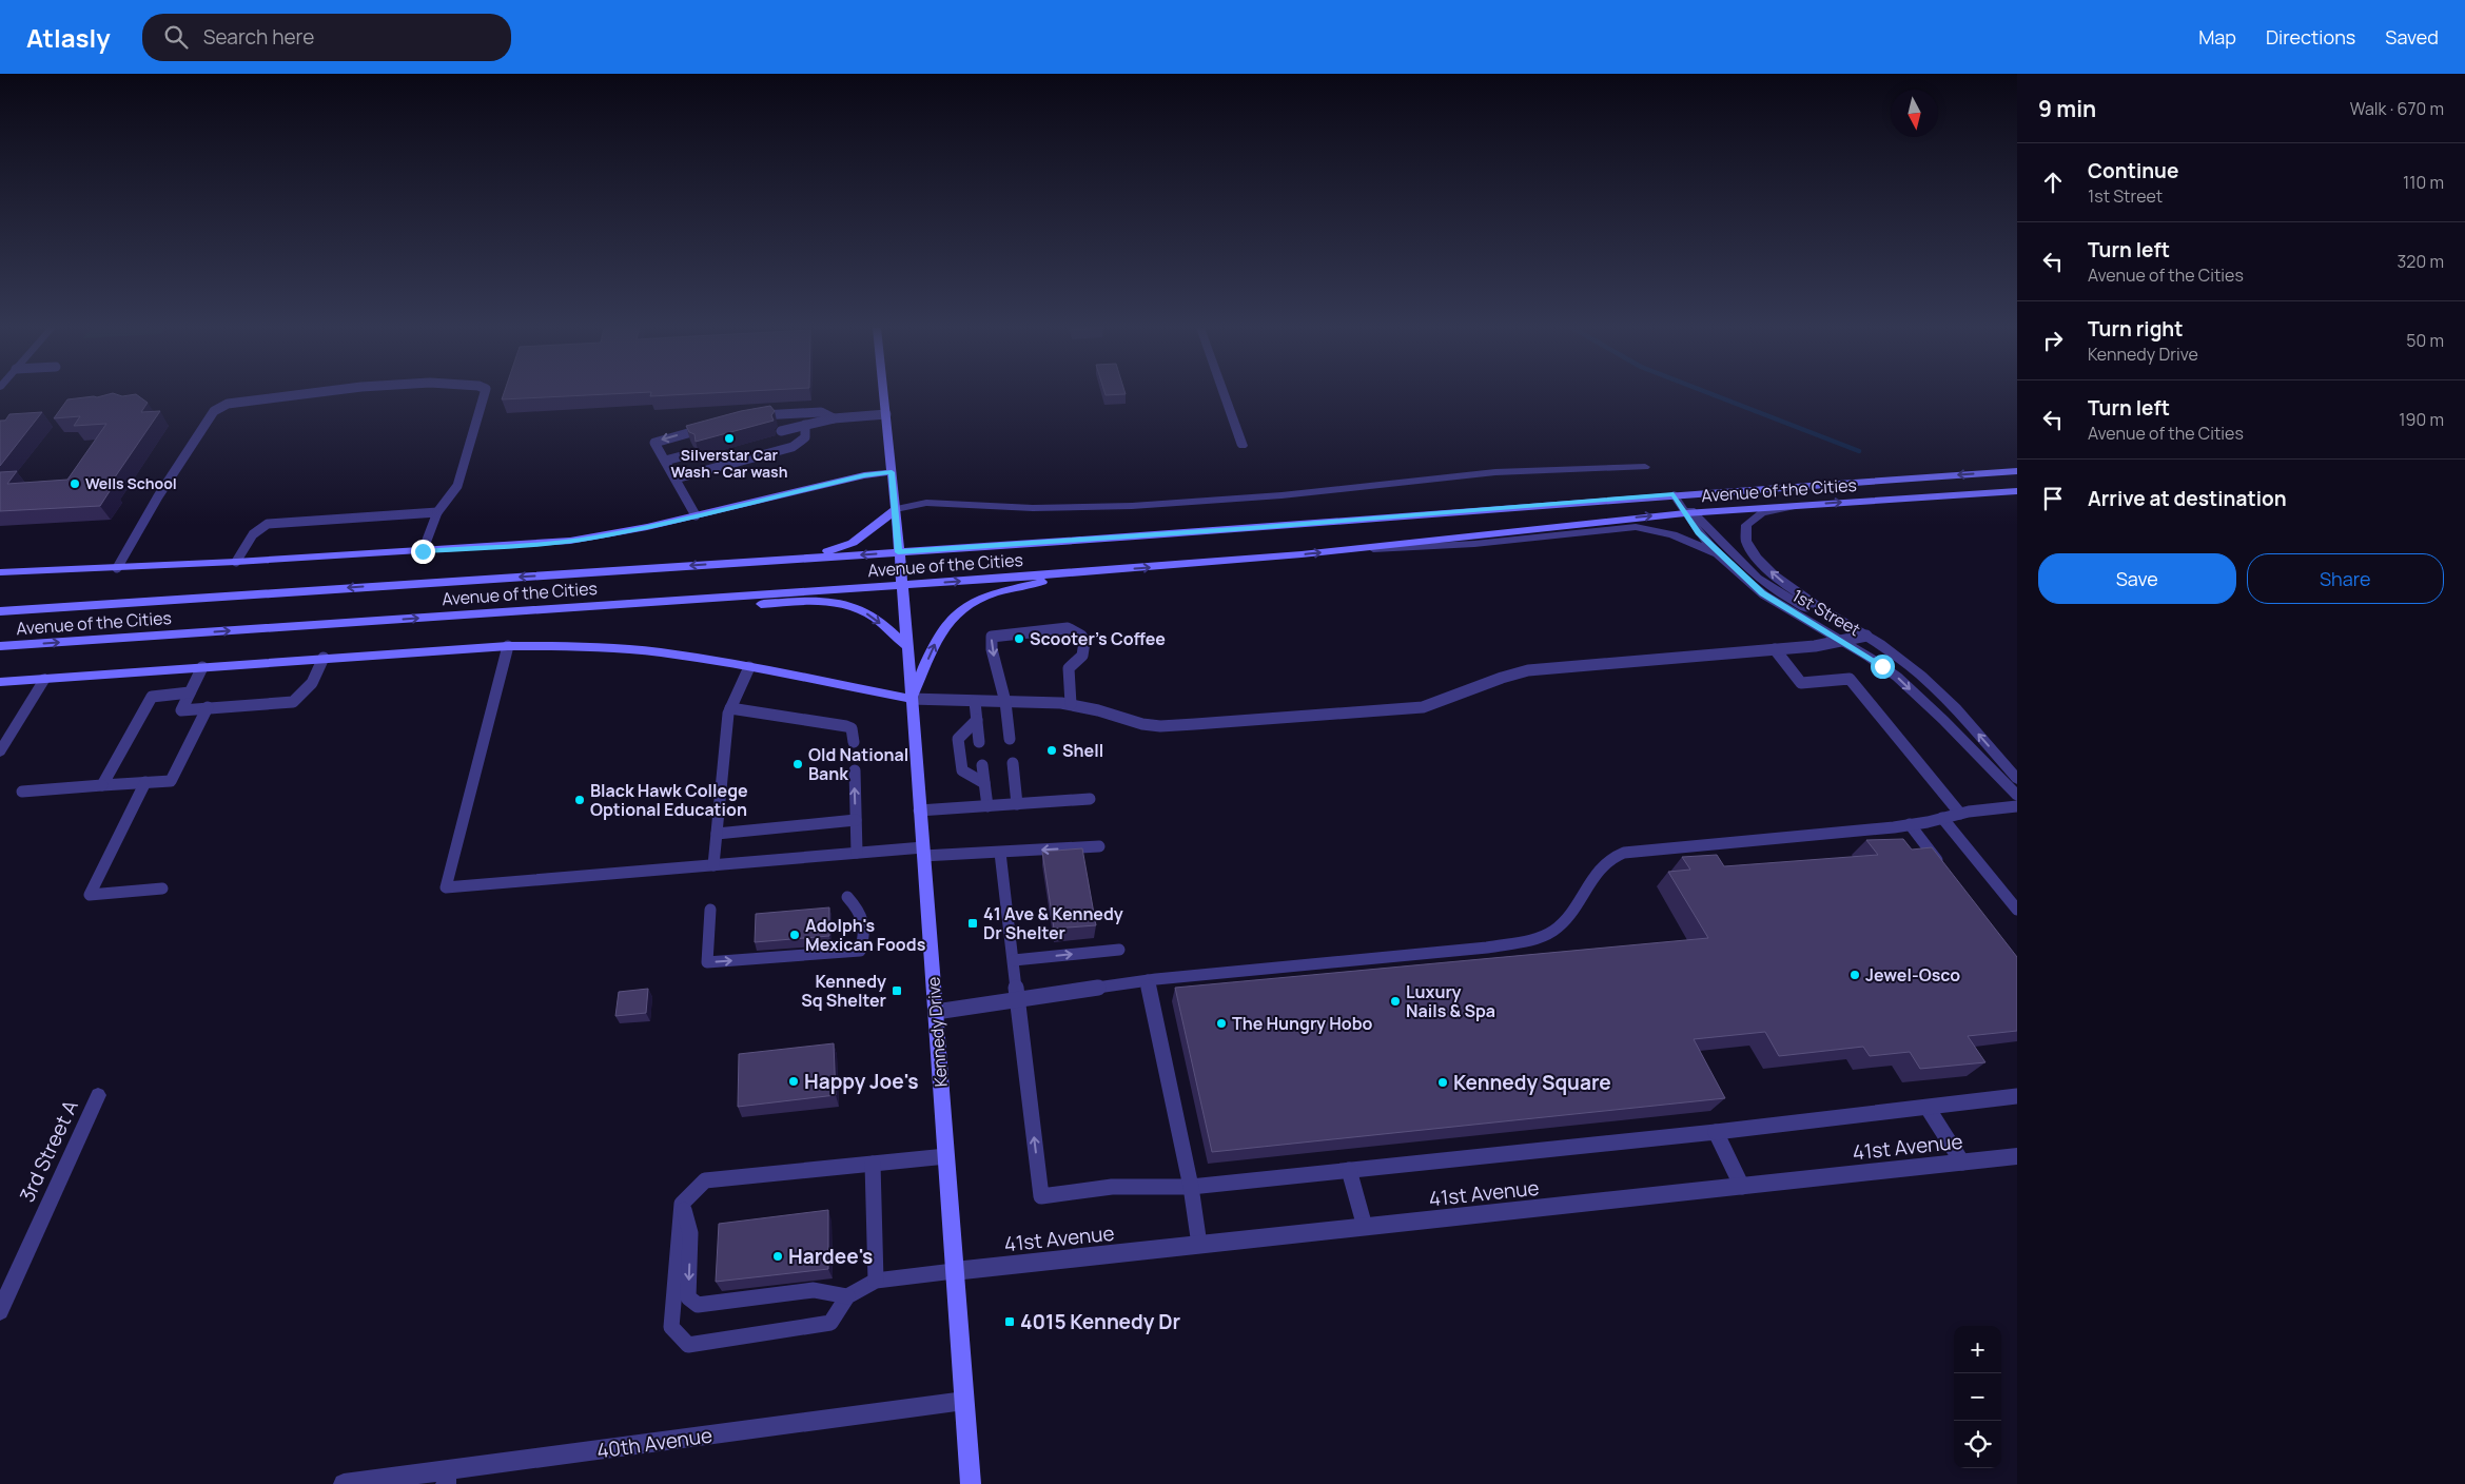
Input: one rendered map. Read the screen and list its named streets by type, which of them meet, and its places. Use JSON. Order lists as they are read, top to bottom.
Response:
{
  "streets": {
    "main road": ["Avenue of the Cities", "Kennedy Drive"],
    "street": [
      "1st Street",
      "41st Avenue",
      "3rd Street A",
      "40th Avenue"
    ]
  },
  "crossings": [
    ["Avenue of the Cities", "1st Street"],
    ["Avenue of the Cities", "Kennedy Drive"],
    ["Kennedy Drive", "41st Avenue"],
    ["Kennedy Drive", "40th Avenue"]
  ],
  "places": {
    "other": [
      "Silverstar Car Wash - Car wash",
      "Wells School",
      "Scooter's Coffee",
      "Shell",
      "Old National Bank",
      "Black Hawk College Optional Education",
      "Adolph's Mexican Foods",
      "Jewel-Osco",
      "Luxury Nails & Spa",
      "The Hungry Hobo",
      "Happy Joe's",
      "Kennedy Square",
      "Hardee's"
    ],
    "transit": ["41 Ave & Kennedy Dr Shelter", "Kennedy Sq Shelter", "4015 Kennedy Dr"]
  },
  "north": "bottom",
  "page": {
    "header": "Atlasly",
    "search": "Search here",
    "nav": ["Map", "Directions", "Saved"],
    "heading": ["9 min", "Walk · 670 m"],
    "list": [
      ["Continue", "1st Street", "110 m"],
      ["Turn left", "Avenue of the Cities", "320 m"],
      ["Turn right", "Kennedy Drive", "50 m"],
      ["Turn left", "Avenue of the Cities", "190 m"],
      "Arrive at destination"
    ],
    "buttons": ["Save", "Share"],
    "map_buttons": ["+", "−"]
  }
}
